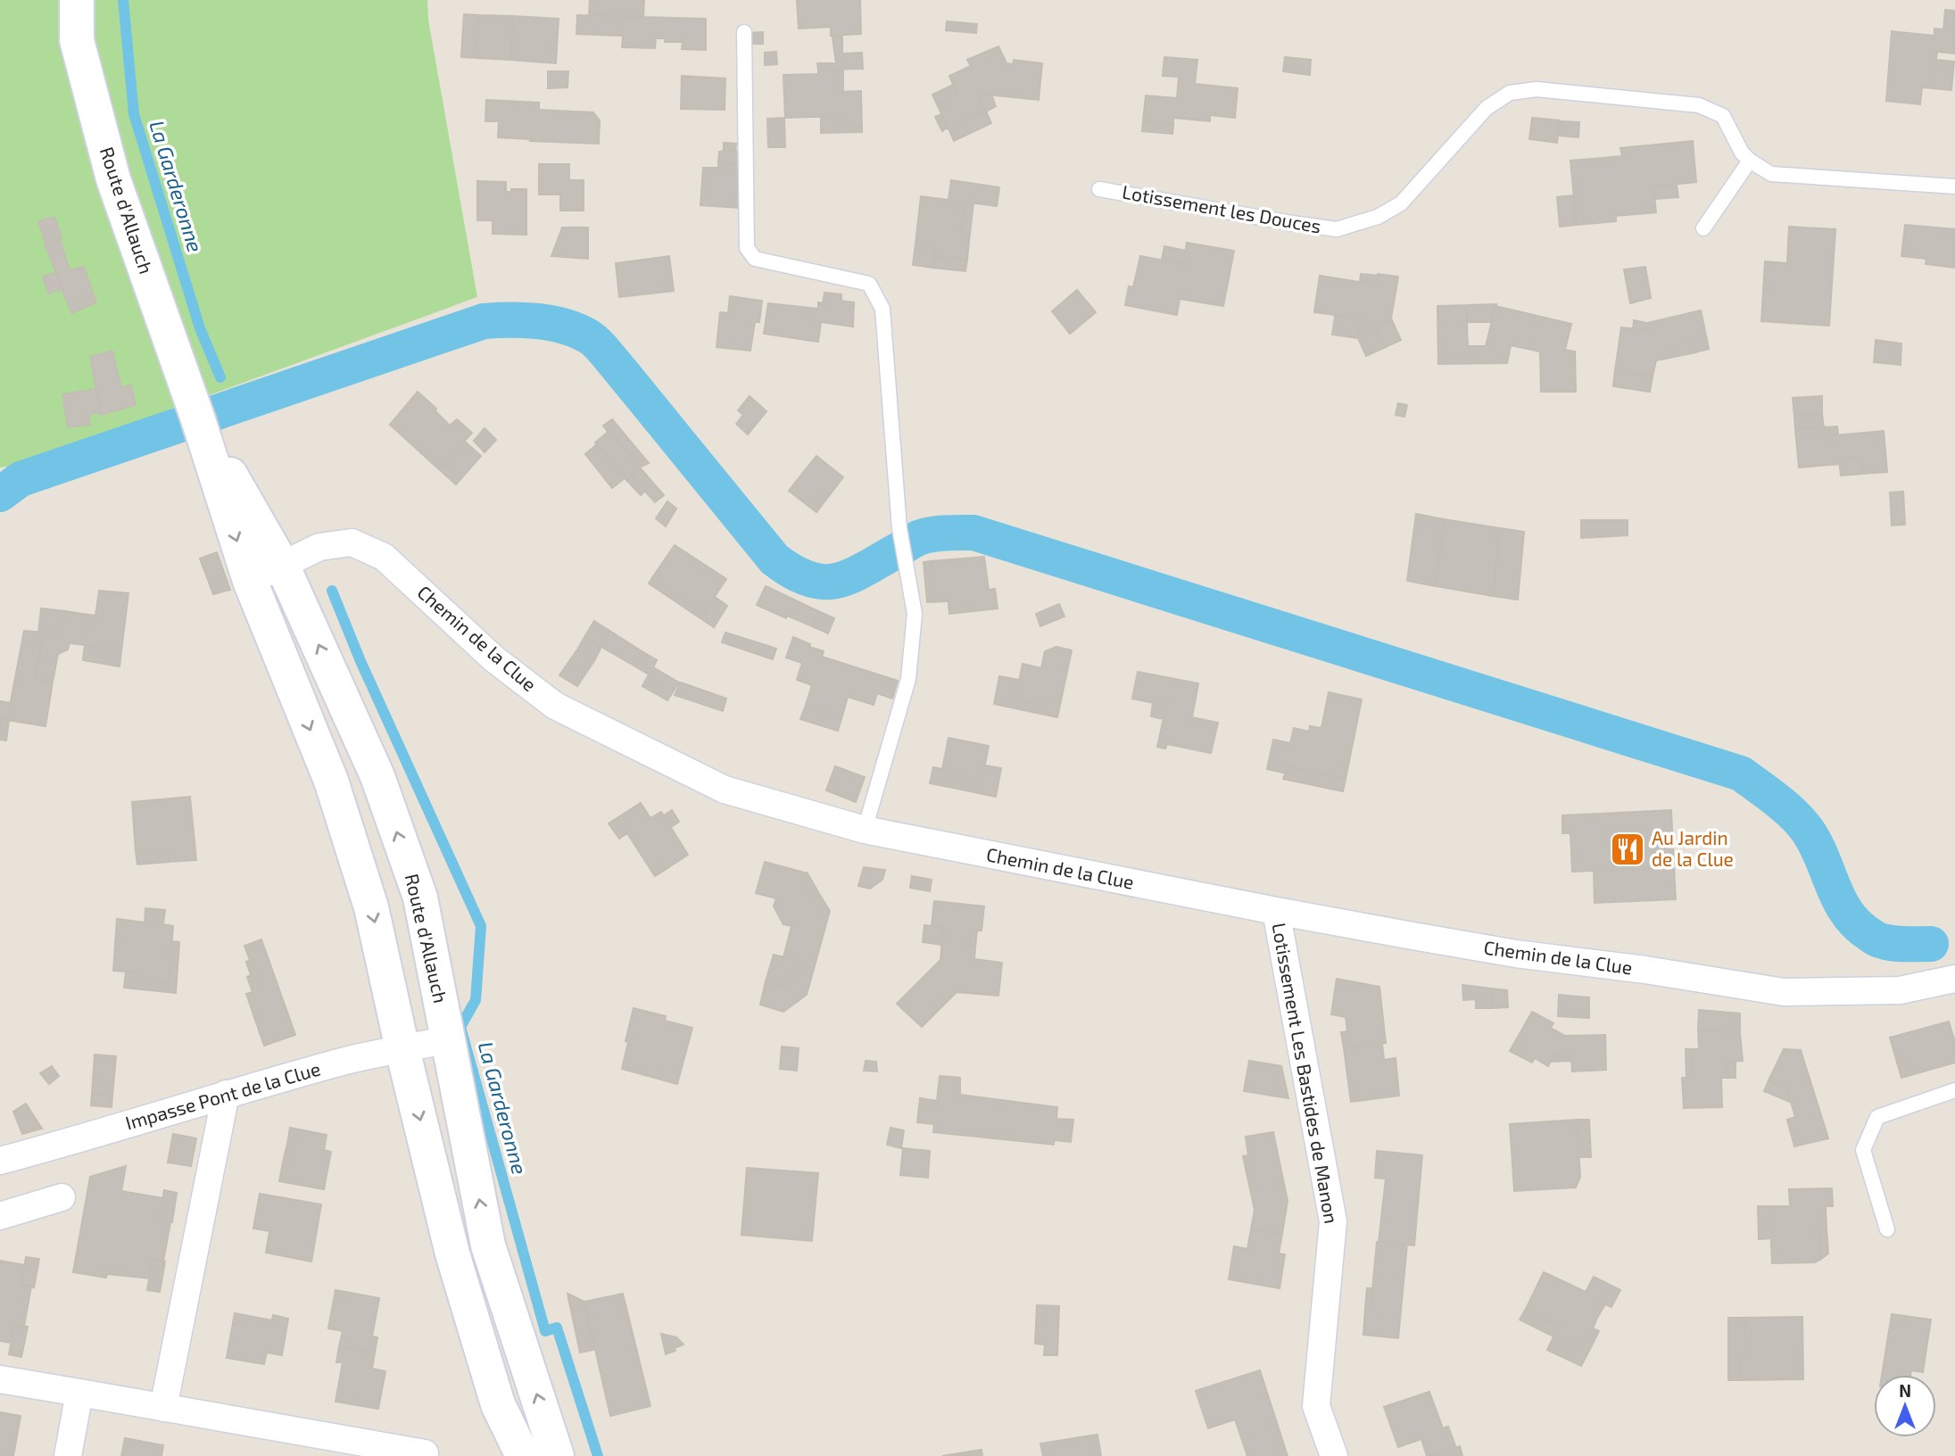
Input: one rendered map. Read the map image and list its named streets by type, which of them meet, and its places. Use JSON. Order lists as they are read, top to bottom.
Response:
{
  "streets": {
    "main road": ["Route d'Allauch"],
    "street": ["Chemin de la Clue", "Lotissement Les Bastides de Manon", "Impasse Pont de la Clue"],
    "lane": ["Lotissement les Douces"]
  },
  "crossings": [
    ["Route d'Allauch", "Chemin de la Clue"],
    ["Route d'Allauch", "Impasse Pont de la Clue"],
    ["Chemin de la Clue", "Lotissement Les Bastides de Manon"]
  ],
  "water": ["La Garderonne"],
  "places": {
    "restaurant": ["Au Jardin de la Clue"]
  },
  "north": "top"
}
